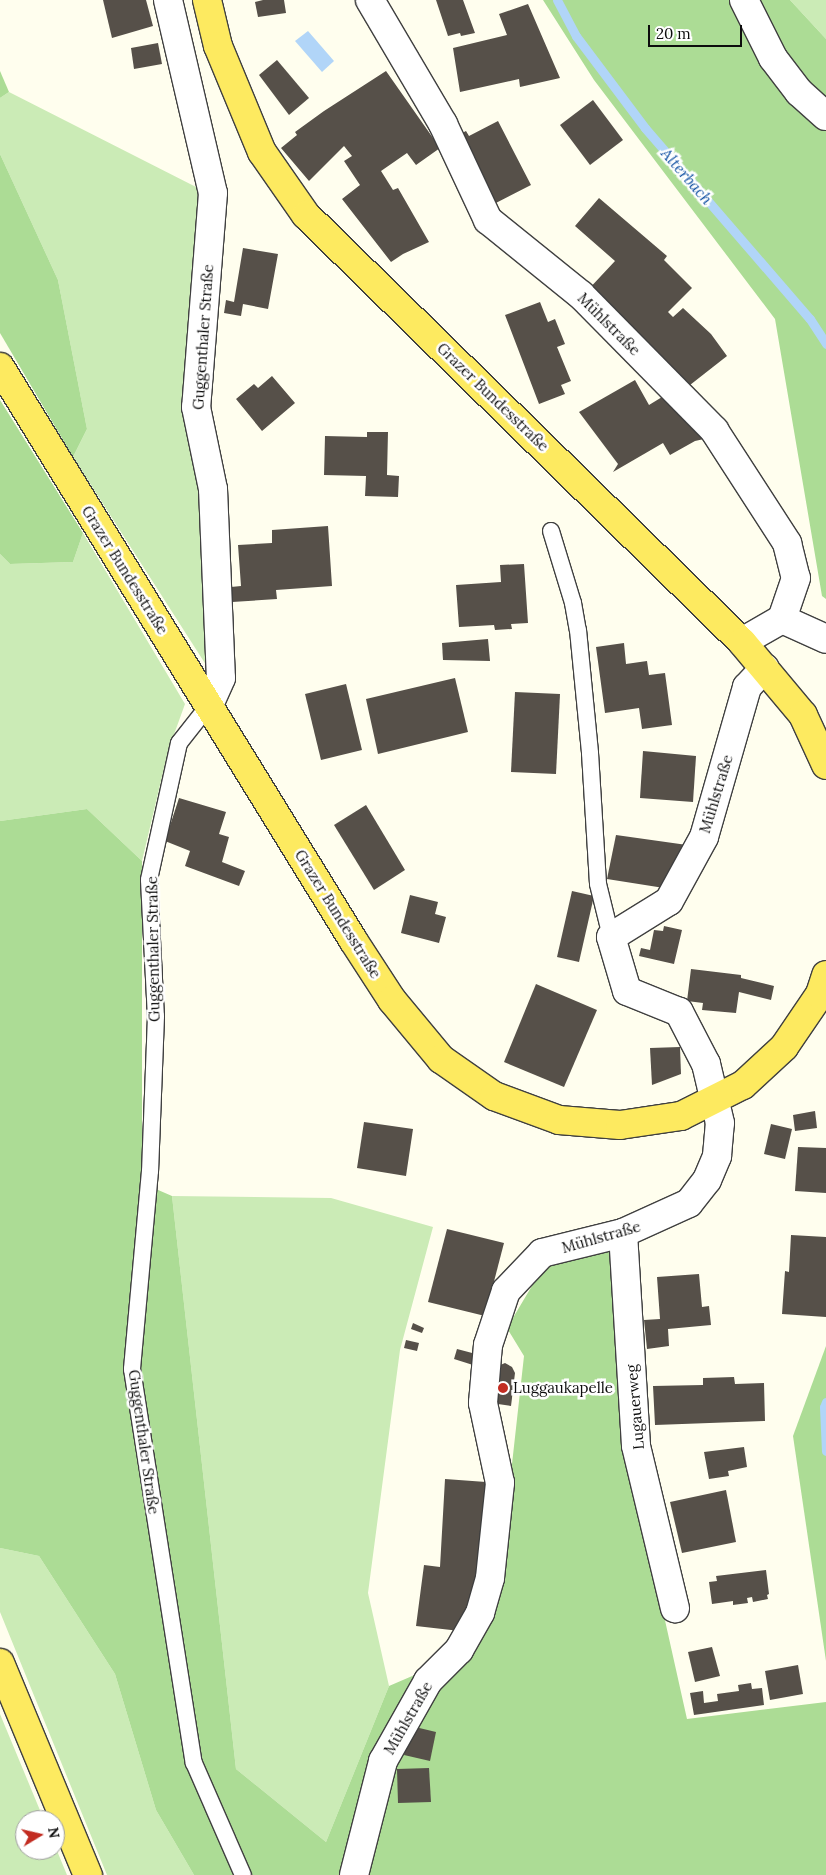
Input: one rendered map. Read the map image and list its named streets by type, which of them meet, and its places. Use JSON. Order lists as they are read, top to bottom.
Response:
{
  "streets": {
    "main road": ["Grazer Bundesstraße"],
    "street": ["Mühlstraße", "Guggenthaler Straße", "Lugauerweg"]
  },
  "crossings": [
    ["Mühlstraße", "Grazer Bundesstraße"],
    ["Mühlstraße", "Lugauerweg"],
    ["Guggenthaler Straße", "Grazer Bundesstraße"]
  ],
  "water": ["Alterbach"],
  "places": ["Luggaukapelle"],
  "scale_bar": "20 m",
  "north": "right"
}
